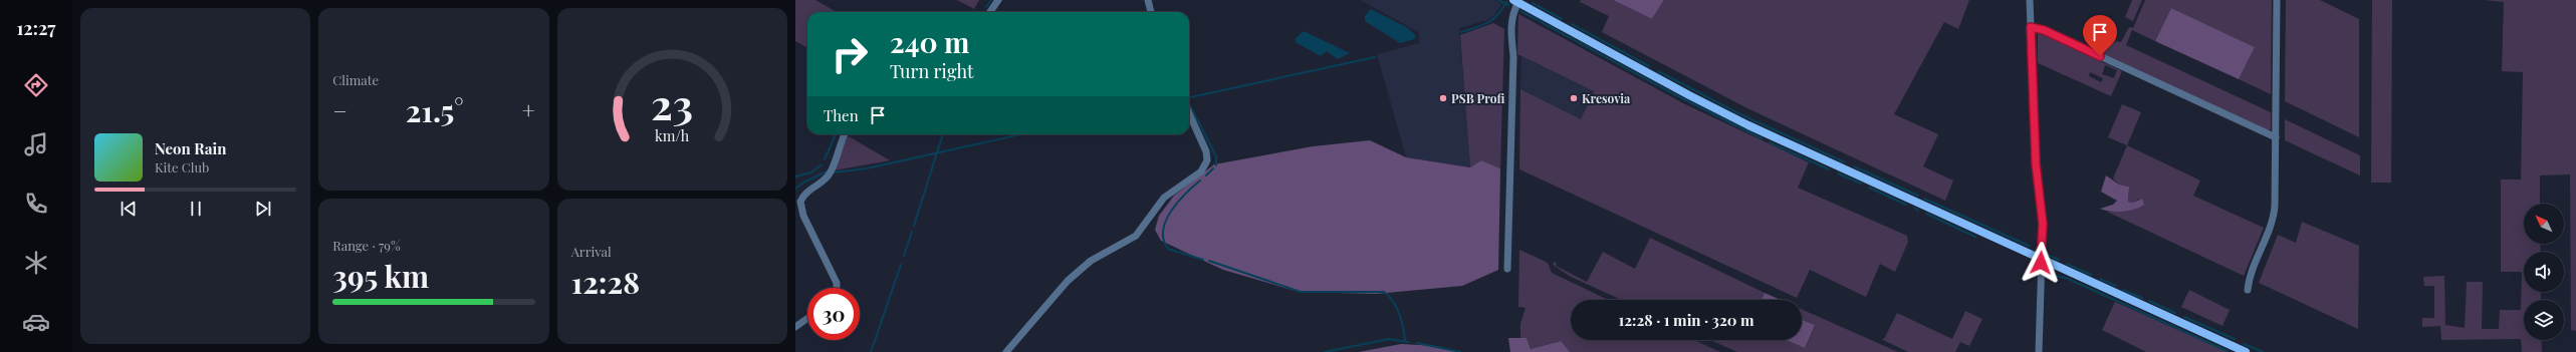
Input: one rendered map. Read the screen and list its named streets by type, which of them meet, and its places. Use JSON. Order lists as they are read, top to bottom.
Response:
{
  "places": ["PSB Profi", "Kresovia"],
  "north": "top left",
  "page": {
    "tabs": "12:27",
    "tile": [
      "Climate",
      ["Range · 79%", "395 km"],
      ["Arrival", "12:28"]
    ],
    "turn": ["240 m", "Turn right"],
    "heat": ["−", "21.5°", "+"],
    "then": "Then",
    "song": ["Neon Rain", "Kite Club"],
    "limit": "30",
    "trip": "12:28 · 1 min · 320 m",
    "gauge": ["23", "km/h"]
  }
}
